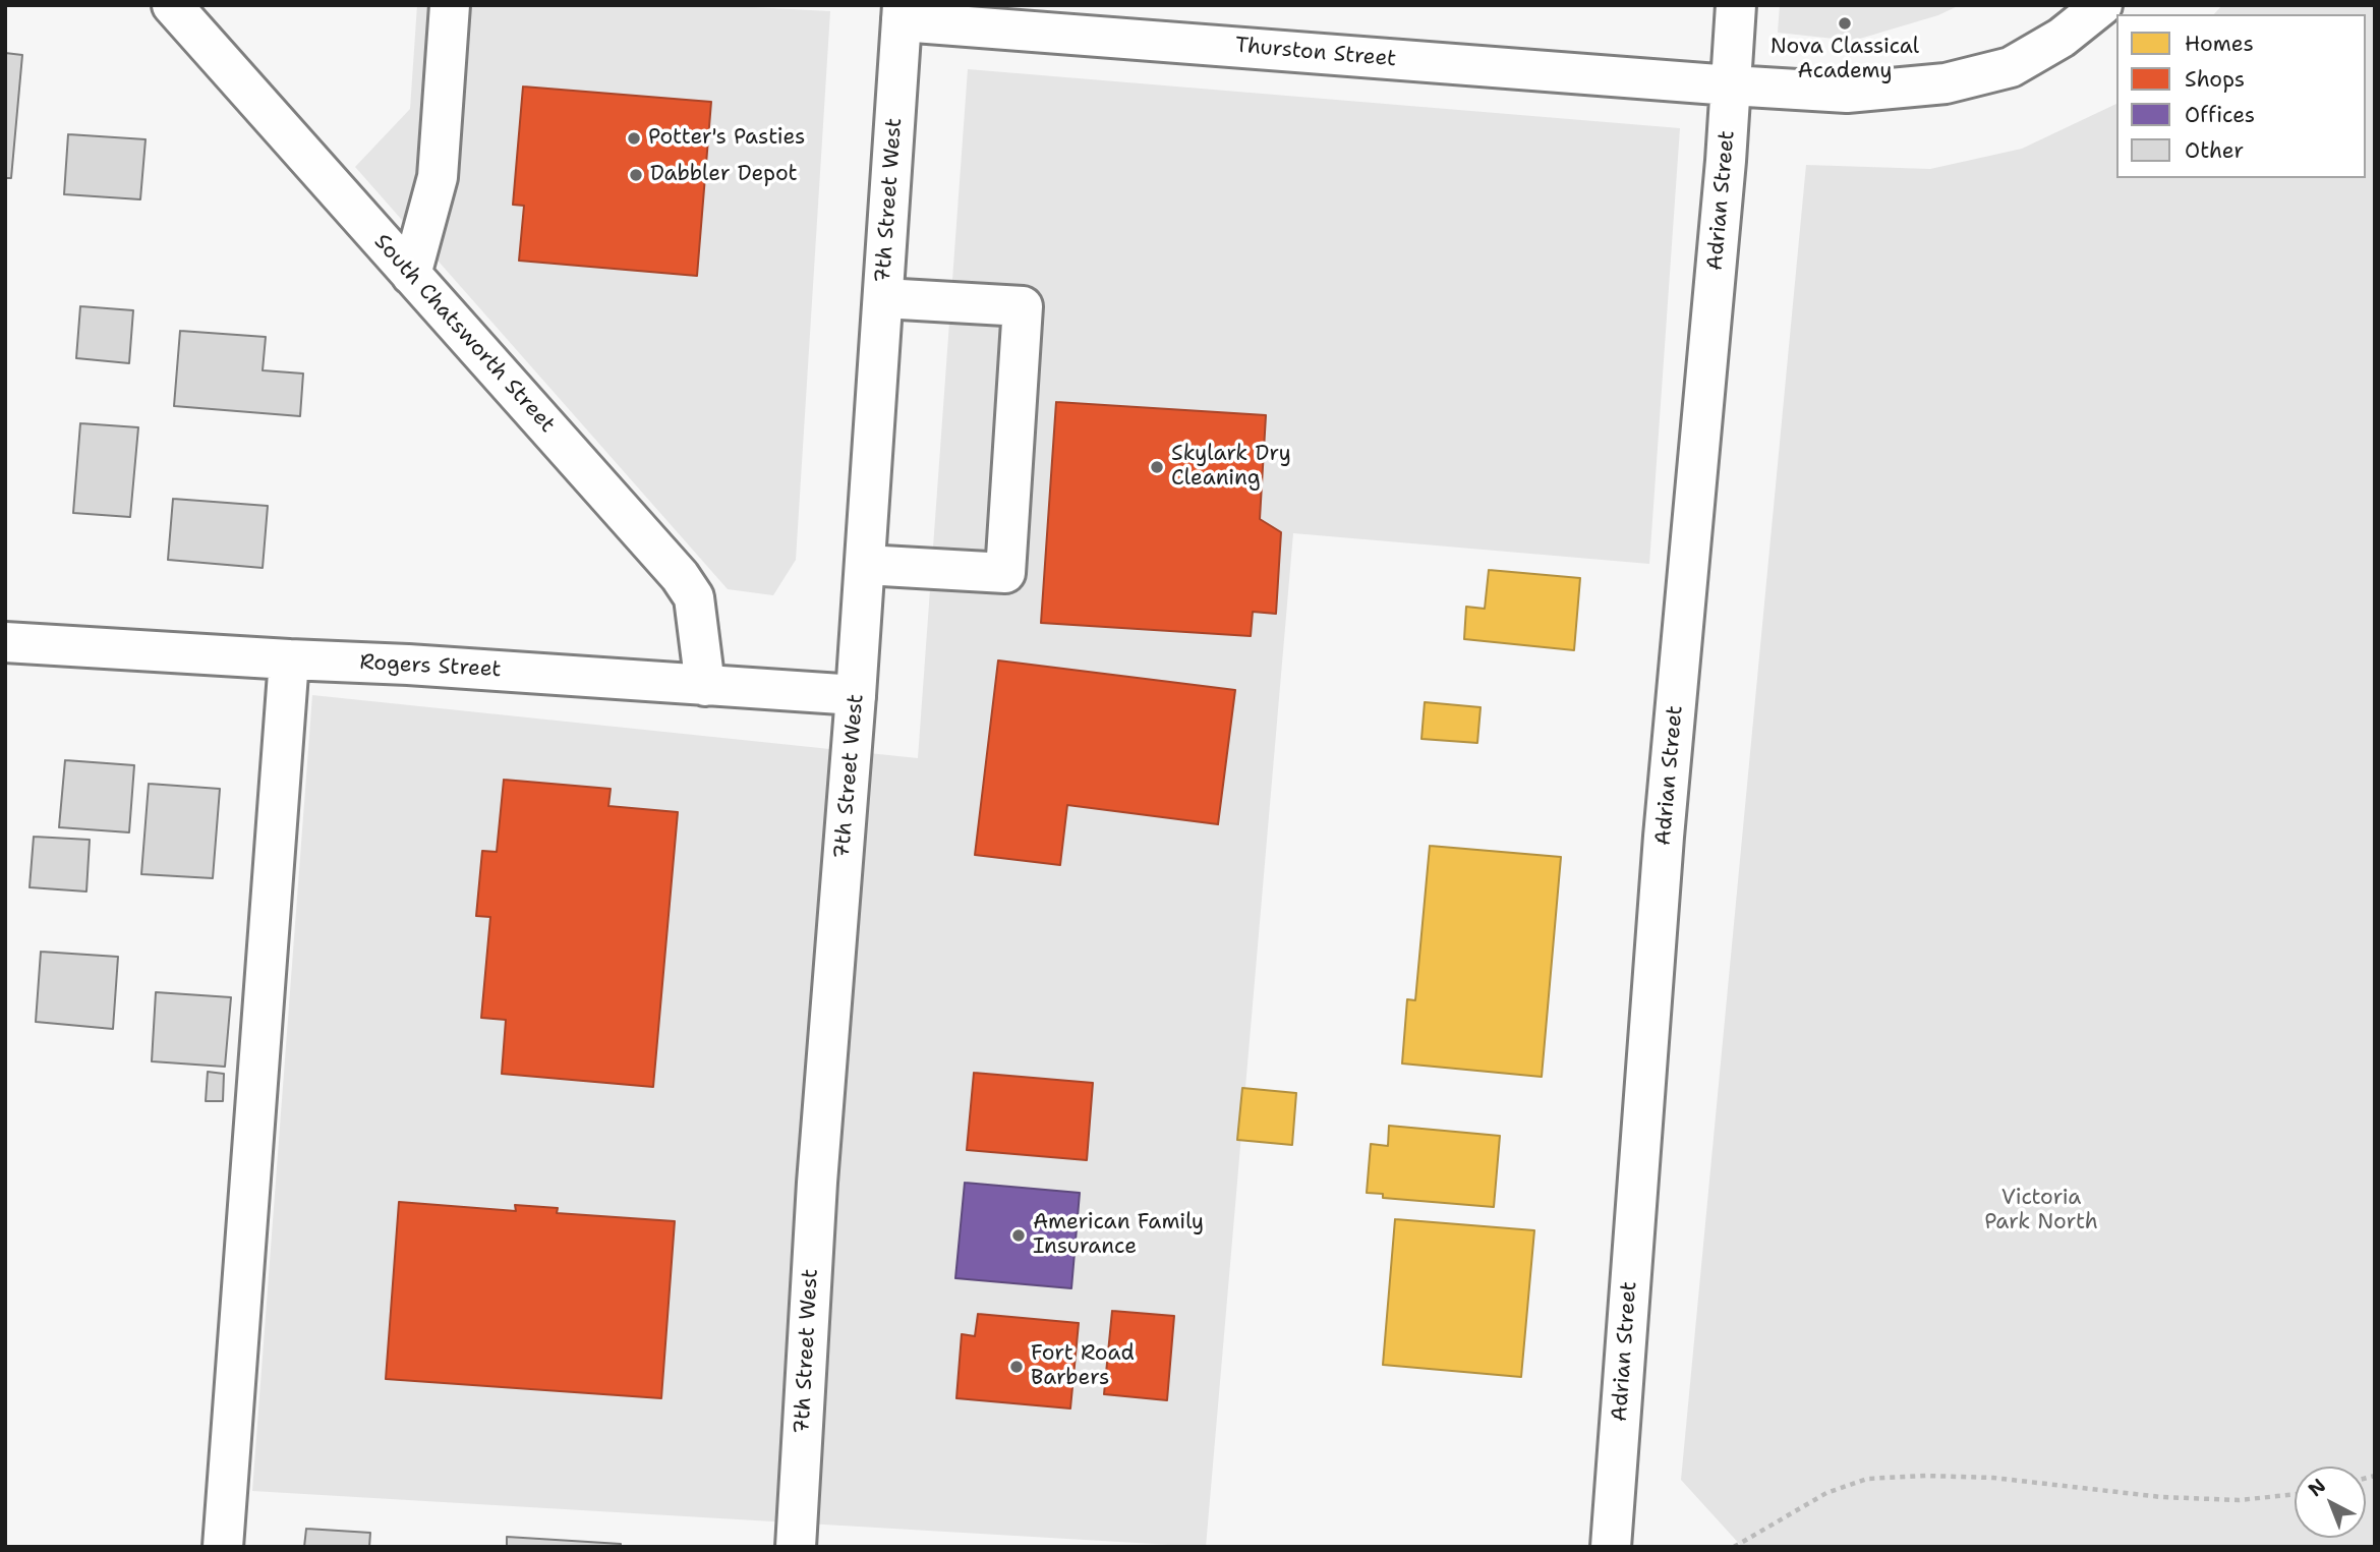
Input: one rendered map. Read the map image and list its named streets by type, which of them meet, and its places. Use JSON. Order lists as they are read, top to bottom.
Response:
{
  "streets": {
    "street": [
      "Thurston Street",
      "7th Street West",
      "Adrian Street",
      "South Chatsworth Street",
      "Rogers Street"
    ]
  },
  "crossings": [
    ["Thurston Street", "7th Street West"],
    ["Thurston Street", "Adrian Street"],
    ["7th Street West", "Rogers Street"],
    ["South Chatsworth Street", "Rogers Street"]
  ],
  "parks": ["Victoria Park North"],
  "places": [
    "Nova Classical Academy",
    "Potter's Pasties",
    "Dabbler Depot",
    "Skylark Dry Cleaning",
    "American Family Insurance",
    "Fort Road Barbers"
  ],
  "legend": [
    "Homes",
    "Shops",
    "Offices",
    "Other"
  ],
  "north": "top left"
}
